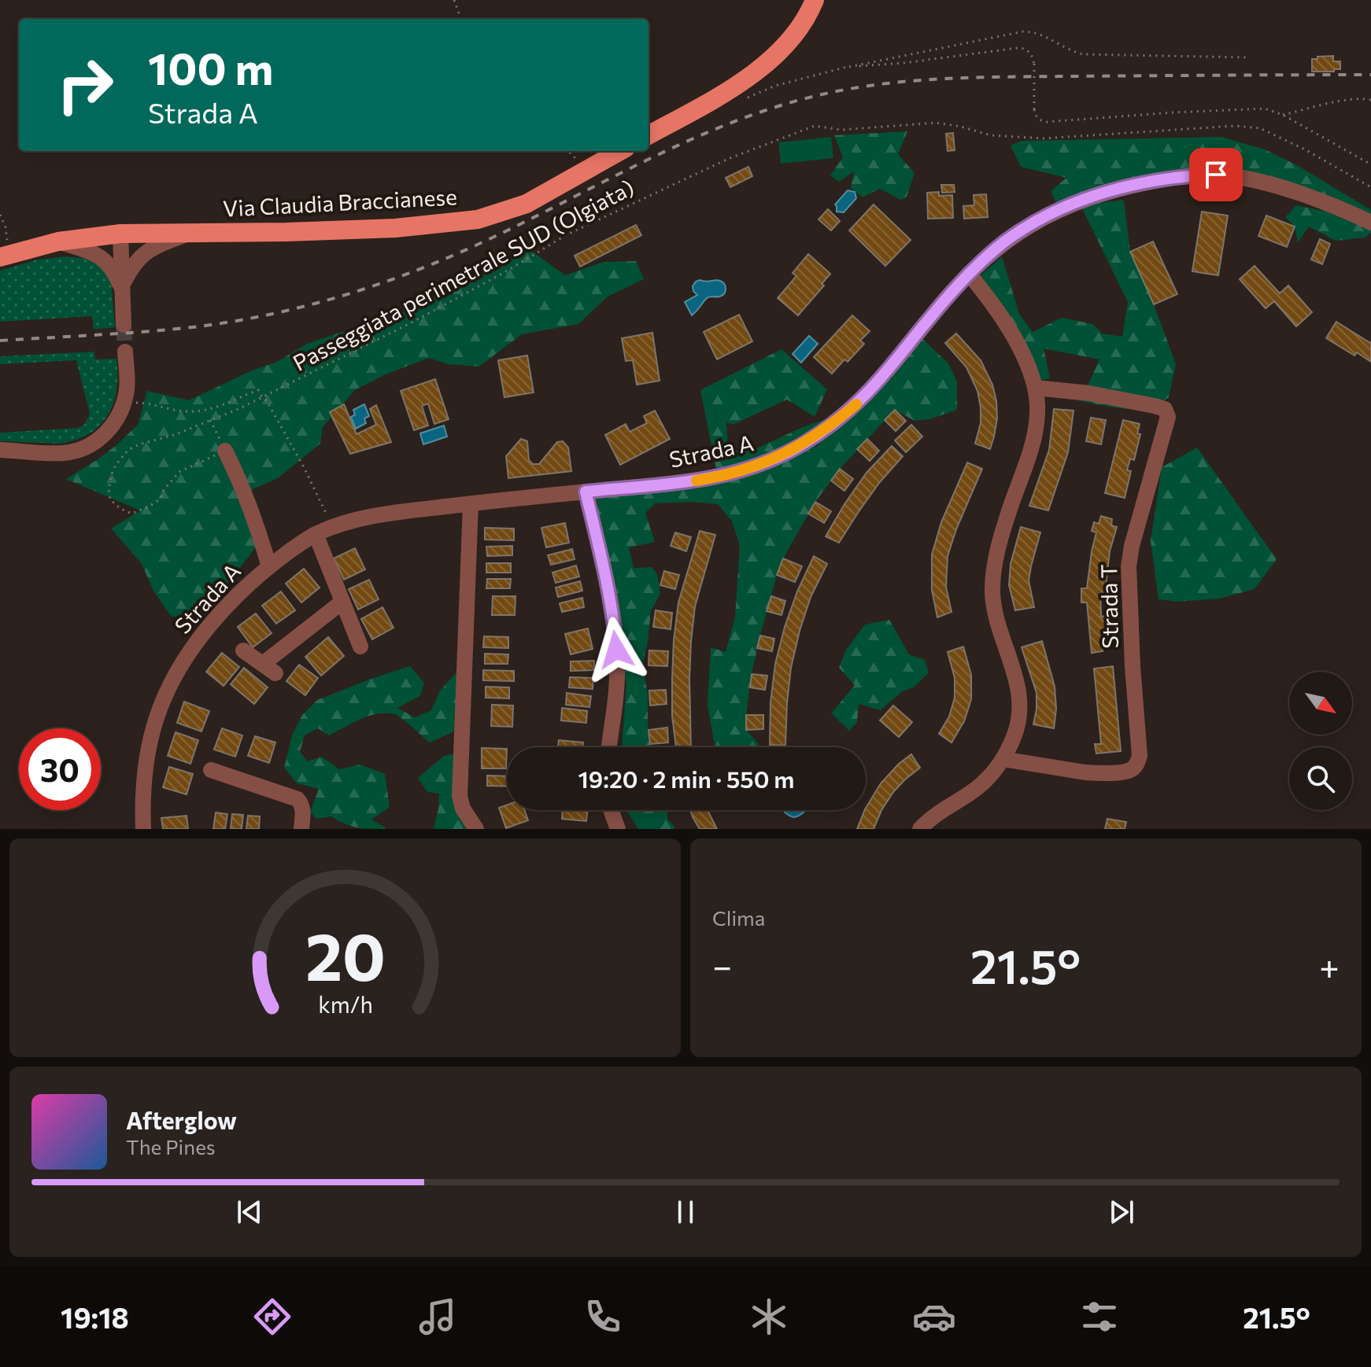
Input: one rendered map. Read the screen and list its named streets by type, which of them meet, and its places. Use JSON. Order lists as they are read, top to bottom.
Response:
{
  "streets": {
    "main road": ["Via Claudia Braccianese"],
    "street": ["Strada A", "Strada T"],
    "path": ["Passeggiata perimetrale SUD (Olgiata)"]
  },
  "north": "bottom right",
  "page": {
    "turn": ["100 m", "Strada A"],
    "limit": "30",
    "trip": "19:20 · 2 min · 550 m",
    "tile": "Clima",
    "heat": ["−", "21.5°", "+"],
    "song": ["Afterglow", "The Pines"],
    "tabs": ["19:18", "21.5°"],
    "gauge": ["20", "km/h"]
  }
}
